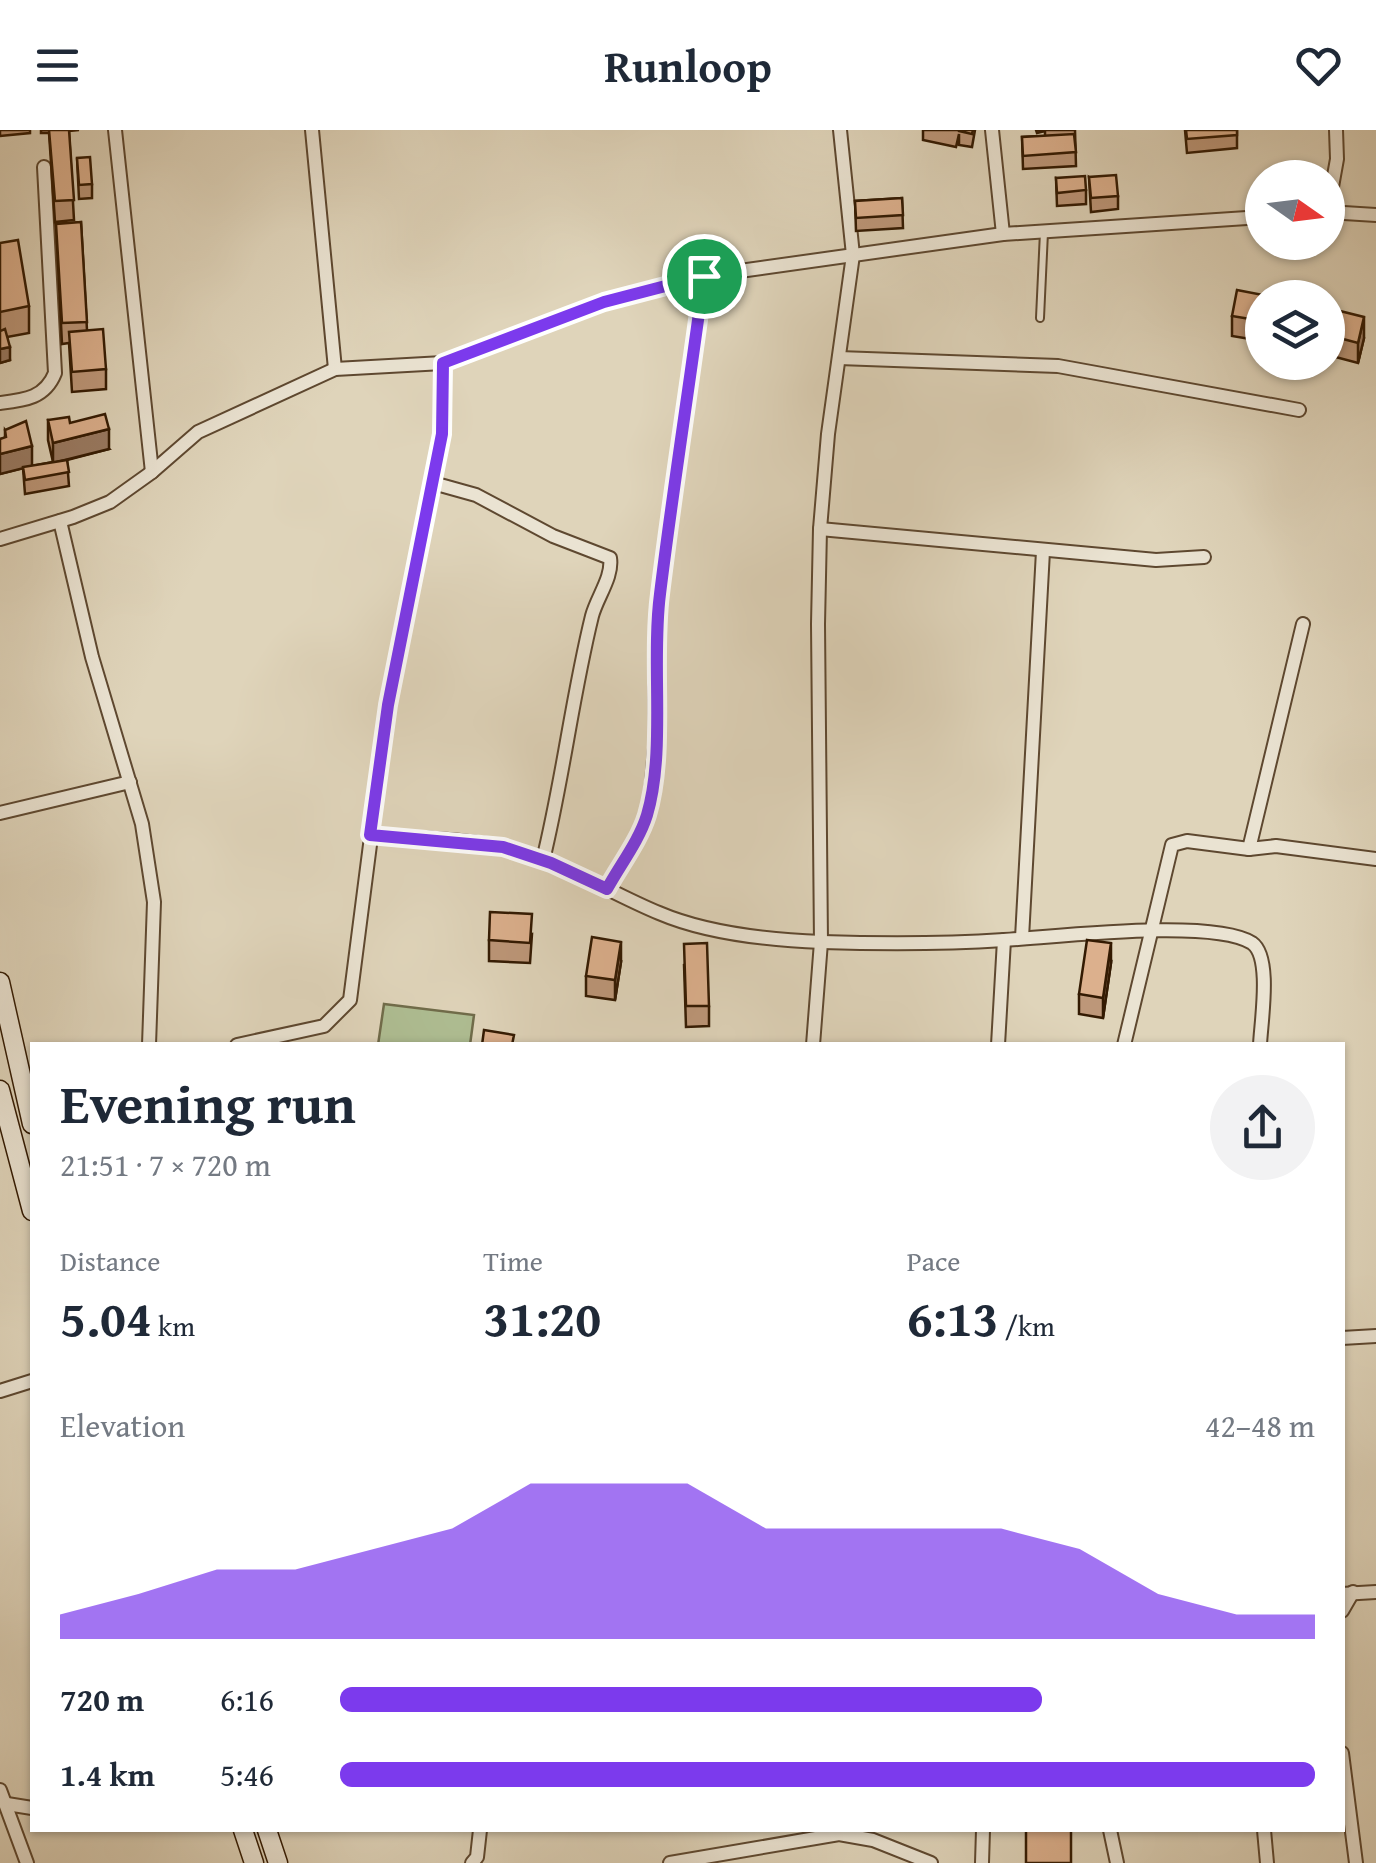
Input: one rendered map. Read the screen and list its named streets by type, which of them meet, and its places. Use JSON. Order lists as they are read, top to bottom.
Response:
{
  "north": "right",
  "page": {
    "header": "Runloop",
    "heading": ["Evening run", "21:51 · 7 × 720 m"],
    "stats": [
      ["Distance", "5.04 km"],
      ["Time", "31:20"],
      ["Pace", "6:13 /km"]
    ],
    "chart": ["Elevation", "42–48 m"],
    "list": [
      {
        "name": "720 m",
        "note": "6:16"
      },
      {
        "name": "1.4 km",
        "note": "5:46"
      }
    ]
  }
}
